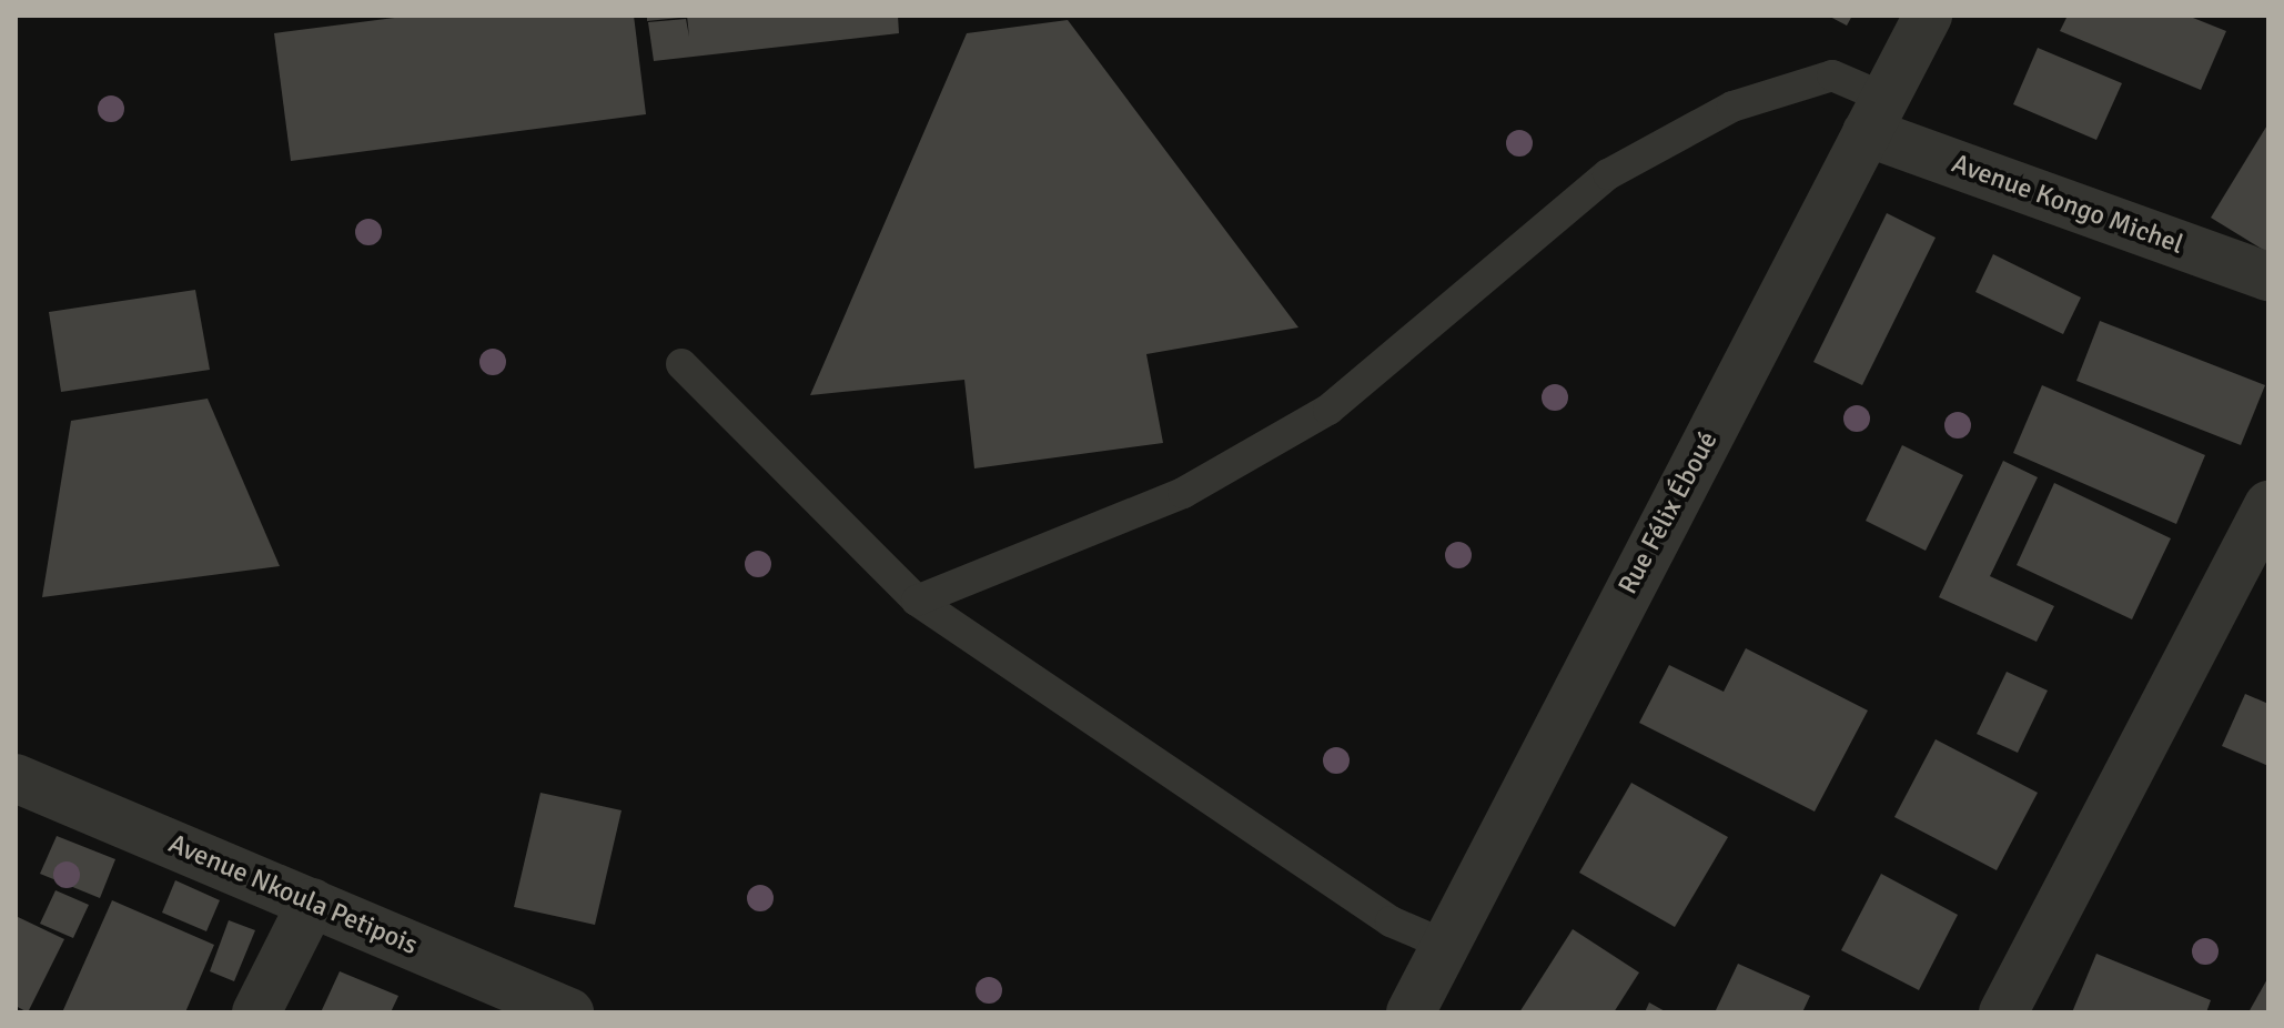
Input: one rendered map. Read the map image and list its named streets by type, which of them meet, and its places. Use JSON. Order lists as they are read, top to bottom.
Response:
{
  "streets": {
    "street": ["Avenue Kongo Michel", "Rue Félix Éboué", "Avenue Nkoula Petipois"]
  },
  "crossings": [
    ["Avenue Kongo Michel", "Rue Félix Éboué"]
  ]
}
